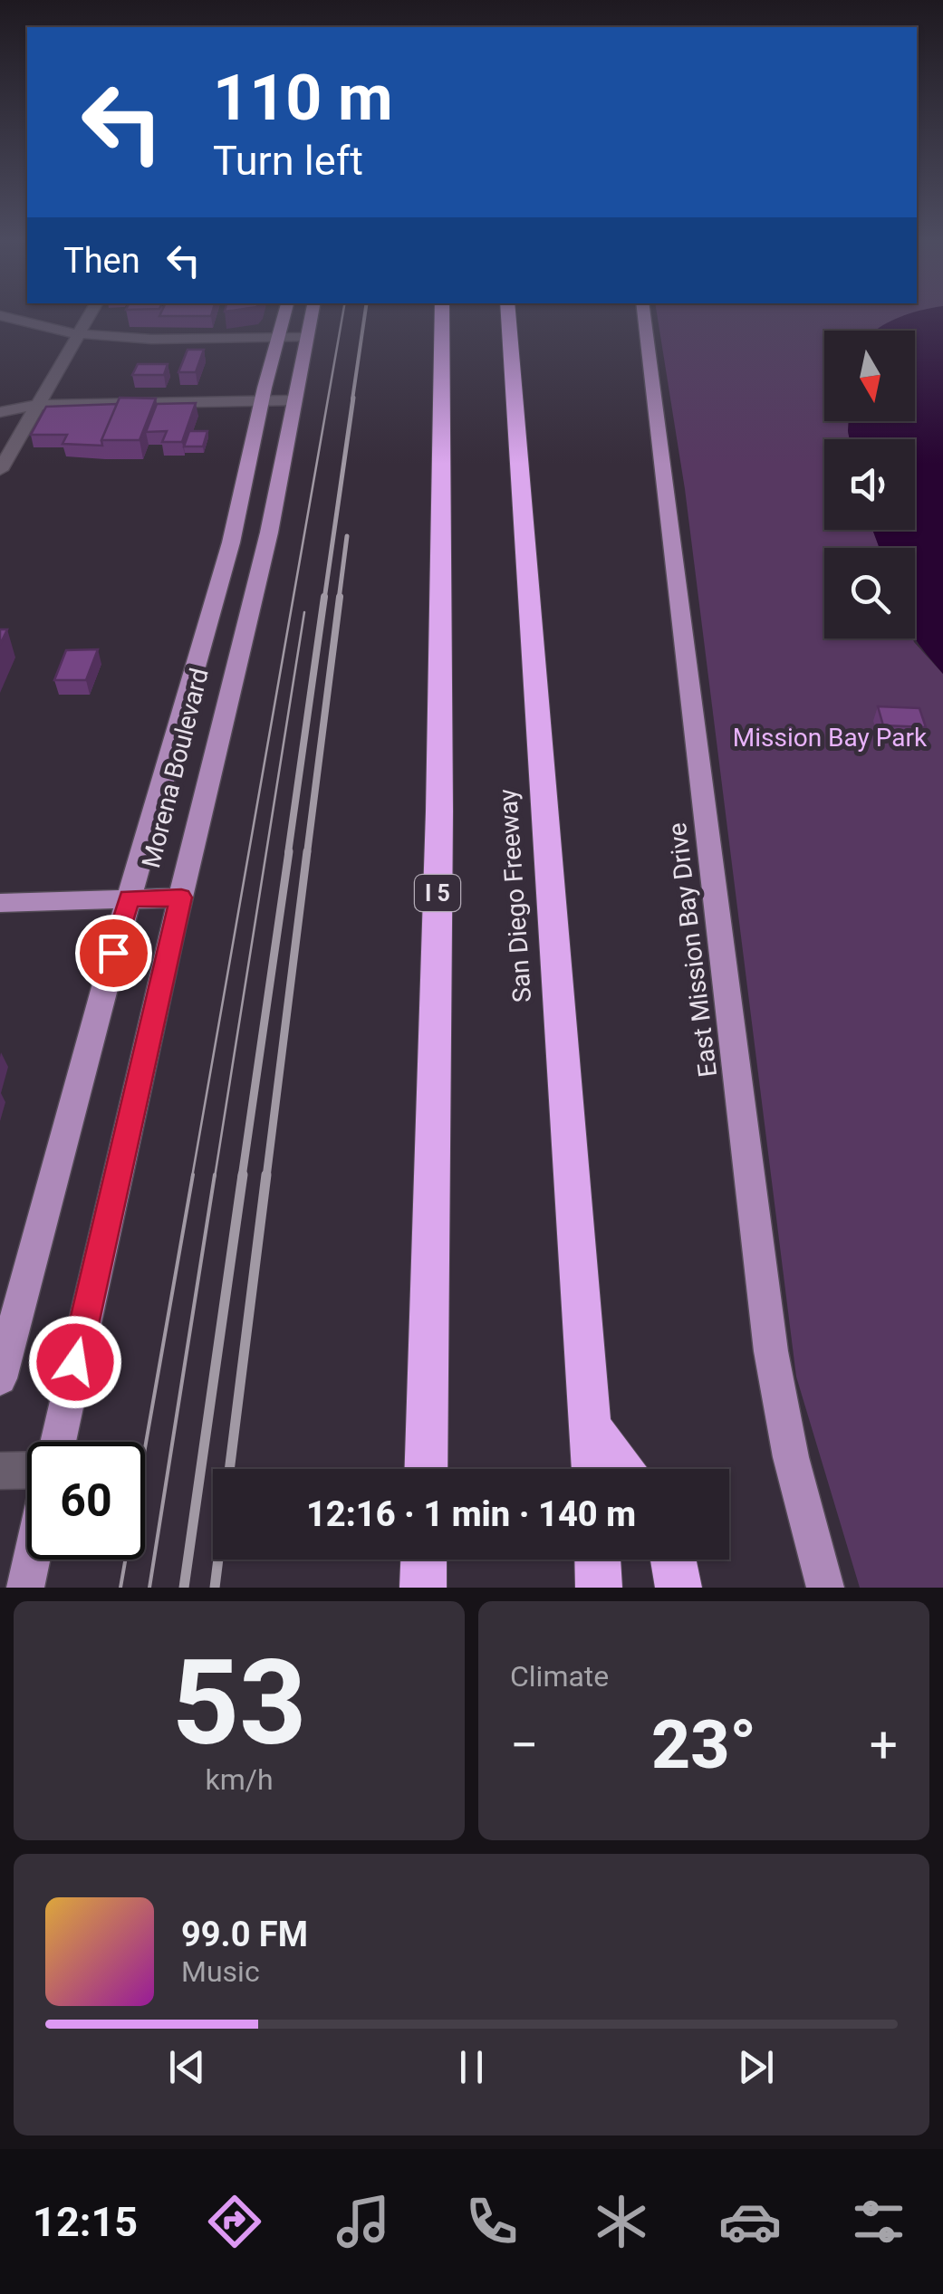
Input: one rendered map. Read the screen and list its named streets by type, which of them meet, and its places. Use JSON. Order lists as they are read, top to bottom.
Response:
{
  "streets": {
    "highway": ["I 5", "San Diego Freeway"],
    "main road": ["Morena Boulevard", "East Mission Bay Drive"]
  },
  "parks": ["Mission Bay Park"],
  "north": "bottom",
  "page": {
    "turn": ["110 m", "Turn left"],
    "then": "Then",
    "limit": "60",
    "trip": "12:16 · 1 min · 140 m",
    "tile": [
      ["53", "km/h"],
      "Climate"
    ],
    "heat": ["−", "23°", "+"],
    "song": ["99.0 FM", "Music"],
    "tabs": "12:15"
  }
}
